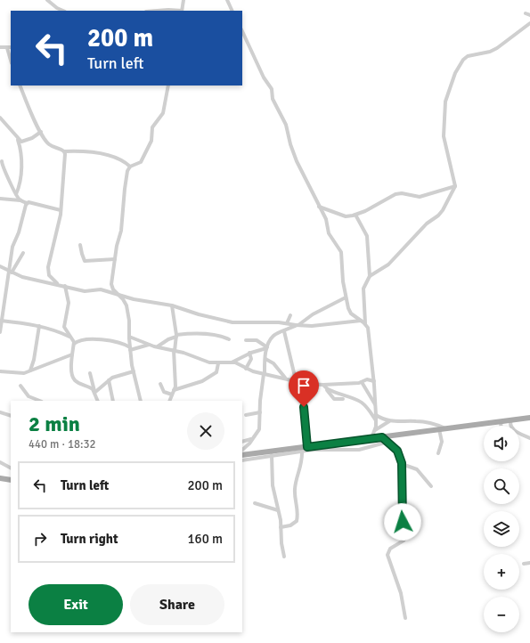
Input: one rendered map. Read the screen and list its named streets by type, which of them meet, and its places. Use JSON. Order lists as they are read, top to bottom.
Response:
{
  "page": {
    "turn": ["200 m", "Turn left"],
    "heading": ["2 min", "440 m · 18:32"],
    "map_buttons": ["+", "−"],
    "list": [
      {
        "name": "Turn left",
        "value": "200 m"
      },
      {
        "name": "Turn right",
        "value": "160 m"
      }
    ],
    "buttons": ["Exit", "Share"]
  }
}
